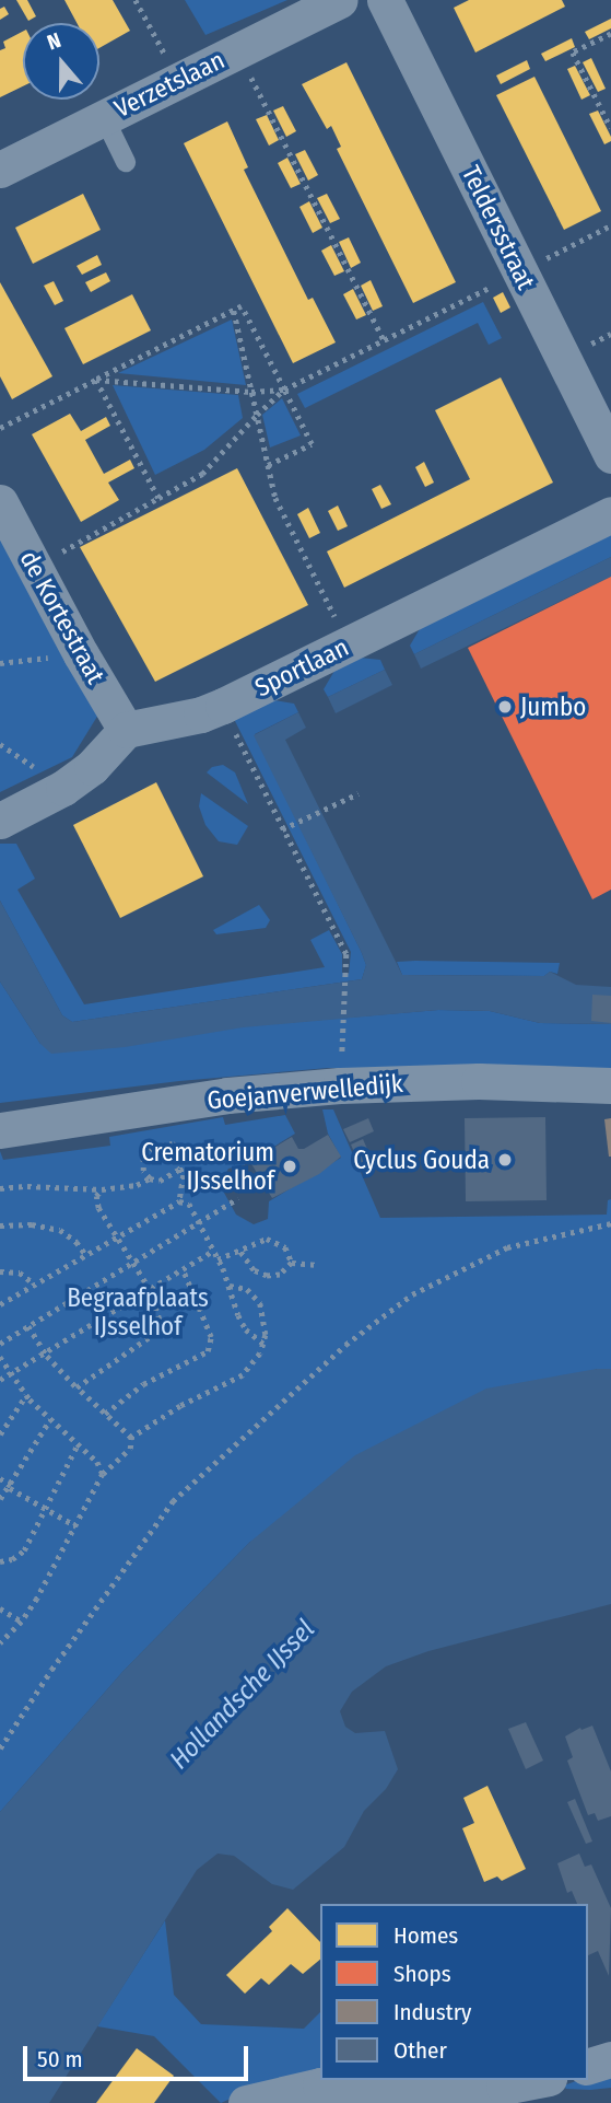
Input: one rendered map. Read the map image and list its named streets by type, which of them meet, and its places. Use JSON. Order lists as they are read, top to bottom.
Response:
{
  "streets": {
    "street": [
      "Verzetslaan",
      "Teldersstraat",
      "de Kortestraat",
      "Sportlaan",
      "Goejanverwelledijk"
    ]
  },
  "crossings": [
    ["de Kortestraat", "Sportlaan"]
  ],
  "water": ["Hollandsche IJssel"],
  "parks": ["Begraafplaats IJsselhof"],
  "places": ["Jumbo", "Cyclus Gouda", "Crematorium IJsselhof"],
  "legend": [
    "Homes",
    "Shops",
    "Industry",
    "Other"
  ],
  "scale_bar": "50 m",
  "north": "top"
}
